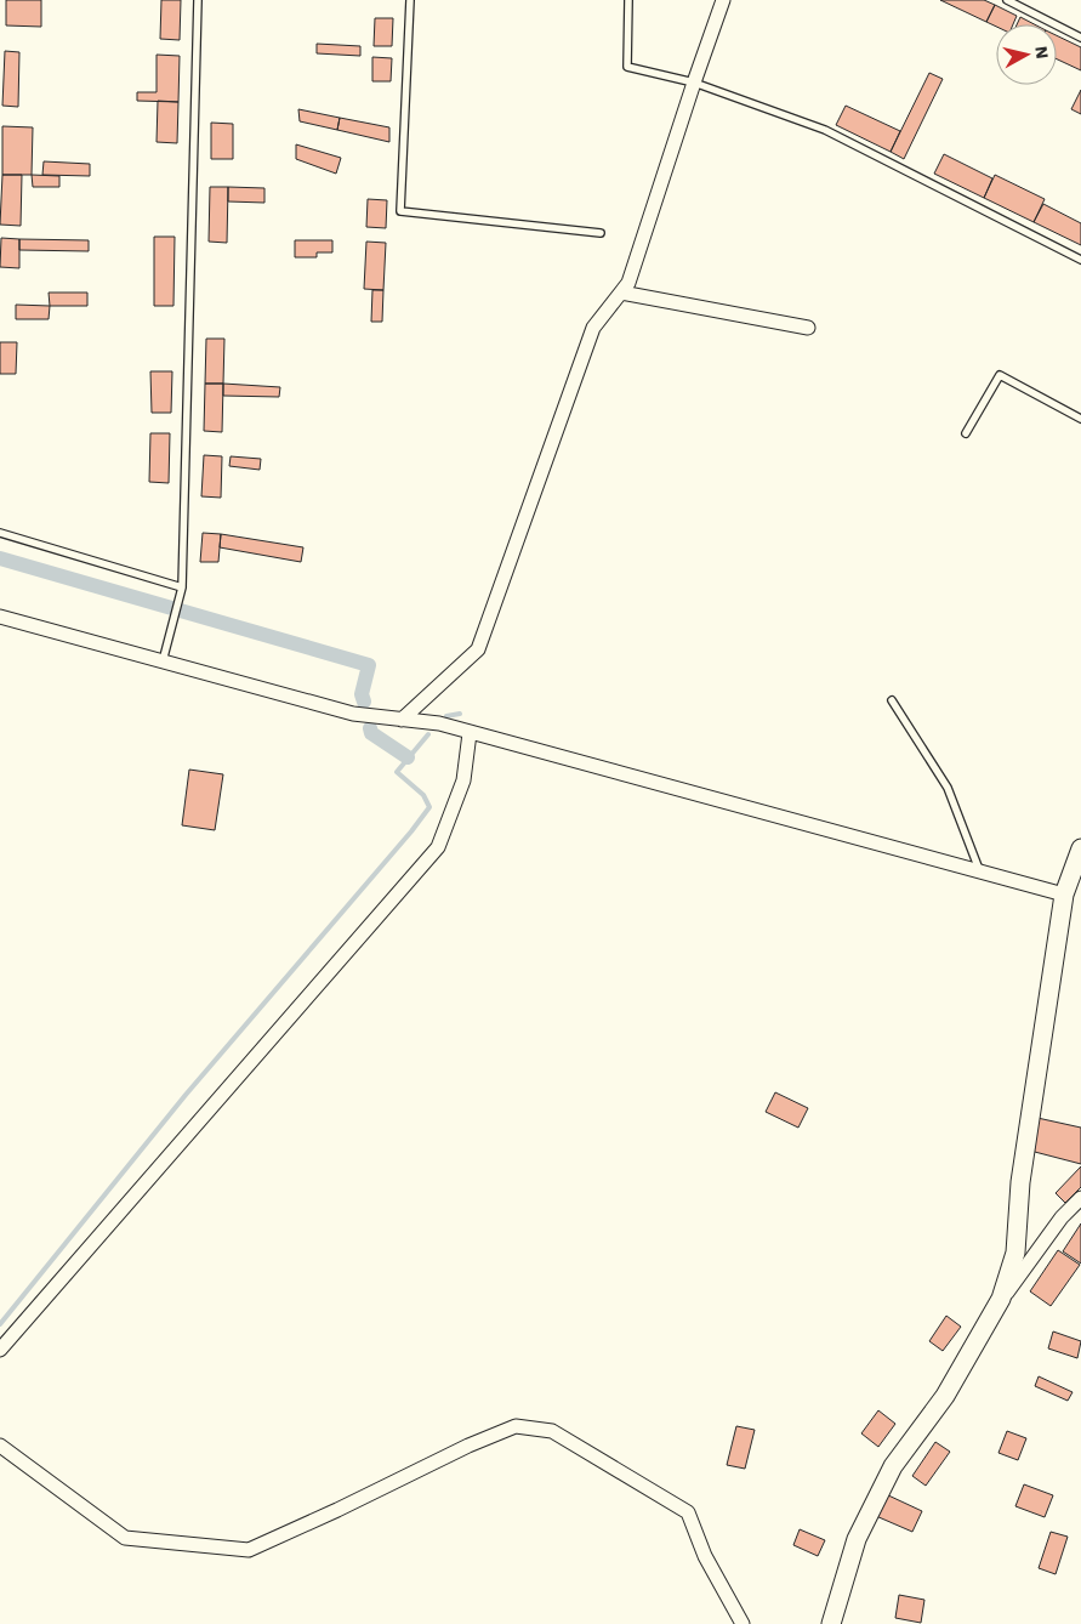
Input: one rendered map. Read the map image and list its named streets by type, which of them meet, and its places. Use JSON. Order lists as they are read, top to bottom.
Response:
{
  "north": "right"
}
